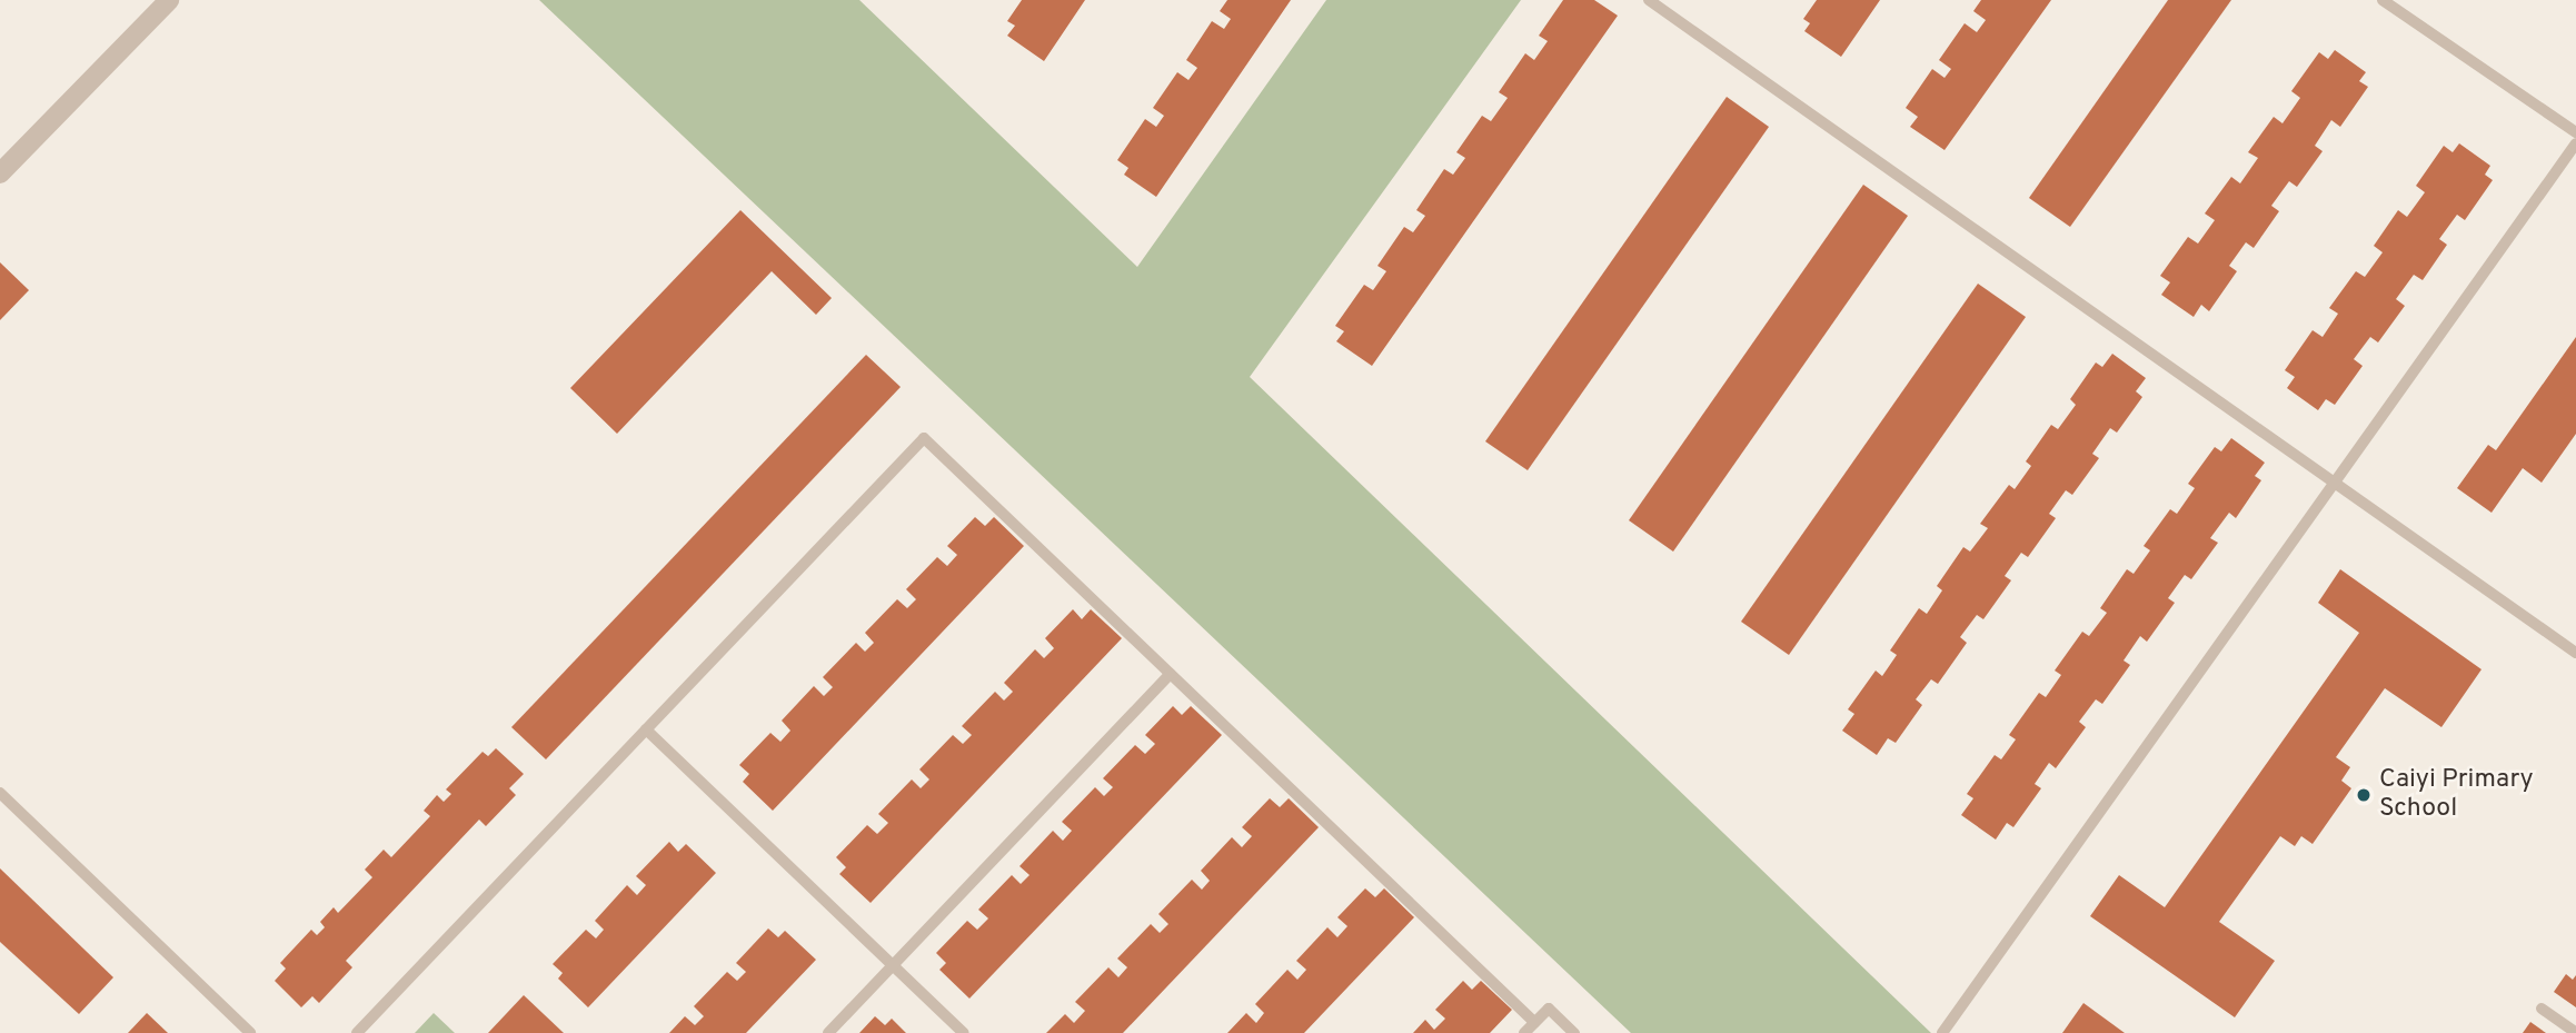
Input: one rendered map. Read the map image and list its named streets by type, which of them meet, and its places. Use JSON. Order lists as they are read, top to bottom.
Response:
{
  "places": ["Caiyi Primary School"]
}
